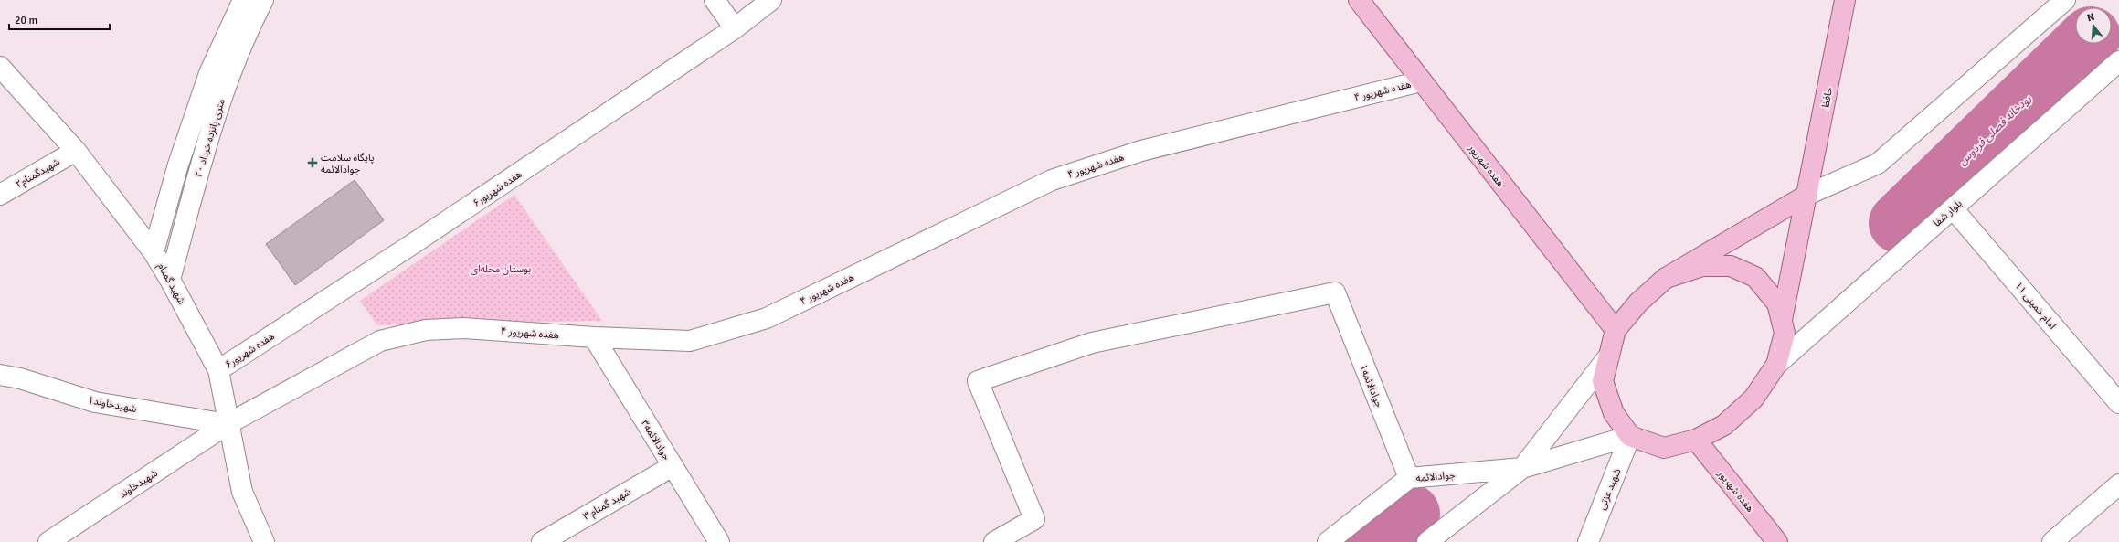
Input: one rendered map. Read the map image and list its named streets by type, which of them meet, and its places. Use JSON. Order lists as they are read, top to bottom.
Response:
{
  "streets": {
    "main road": ["حافظ", "هفده شهریور"],
    "street": [
      "هفده شهریور ۴",
      "۲۰ متری پانزده خرداد",
      "شهیدگمنام۲",
      "هفده شهریور۶",
      "بلوار شفا",
      "شهید گمنام",
      "امام خمینی ۱۱",
      "جوادالائمه۱",
      "شهیدخاوند۱",
      "جوادالائمه۳",
      "جوادالائمه",
      "شهیدخاوند",
      "شهید عزتی",
      "شهید گمنام ۳"
    ]
  },
  "crossings": [
    ["هفده شهریور ۴", "هفده شهریور"],
    ["هفده شهریور ۴", "شهید گمنام"],
    ["هفده شهریور ۴", "شهیدخاوند۱"],
    ["هفده شهریور ۴", "جوادالائمه۳"],
    ["هفده شهریور ۴", "شهیدخاوند"],
    ["۲۰ متری پانزده خرداد", "شهید گمنام"],
    ["شهیدگمنام۲", "شهید گمنام"],
    ["هفده شهریور۶", "شهید گمنام"],
    ["بلوار شفا", "امام خمینی ۱۱"],
    ["شهید گمنام", "شهیدخاوند۱"],
    ["شهید گمنام", "شهیدخاوند"],
    ["جوادالائمه۱", "جوادالائمه"],
    ["شهیدخاوند۱", "شهیدخاوند"],
    ["جوادالائمه۳", "شهید گمنام ۳"],
    ["جوادالائمه", "شهید عزتی"]
  ],
  "water": ["رودخانه فصلی فردوس"],
  "parks": ["بوستان محله‌ای"],
  "places": {
    "health": ["پایگاه سلامت جوادالائمه"]
  },
  "scale_bar": "20 m",
  "north": "top"
}
